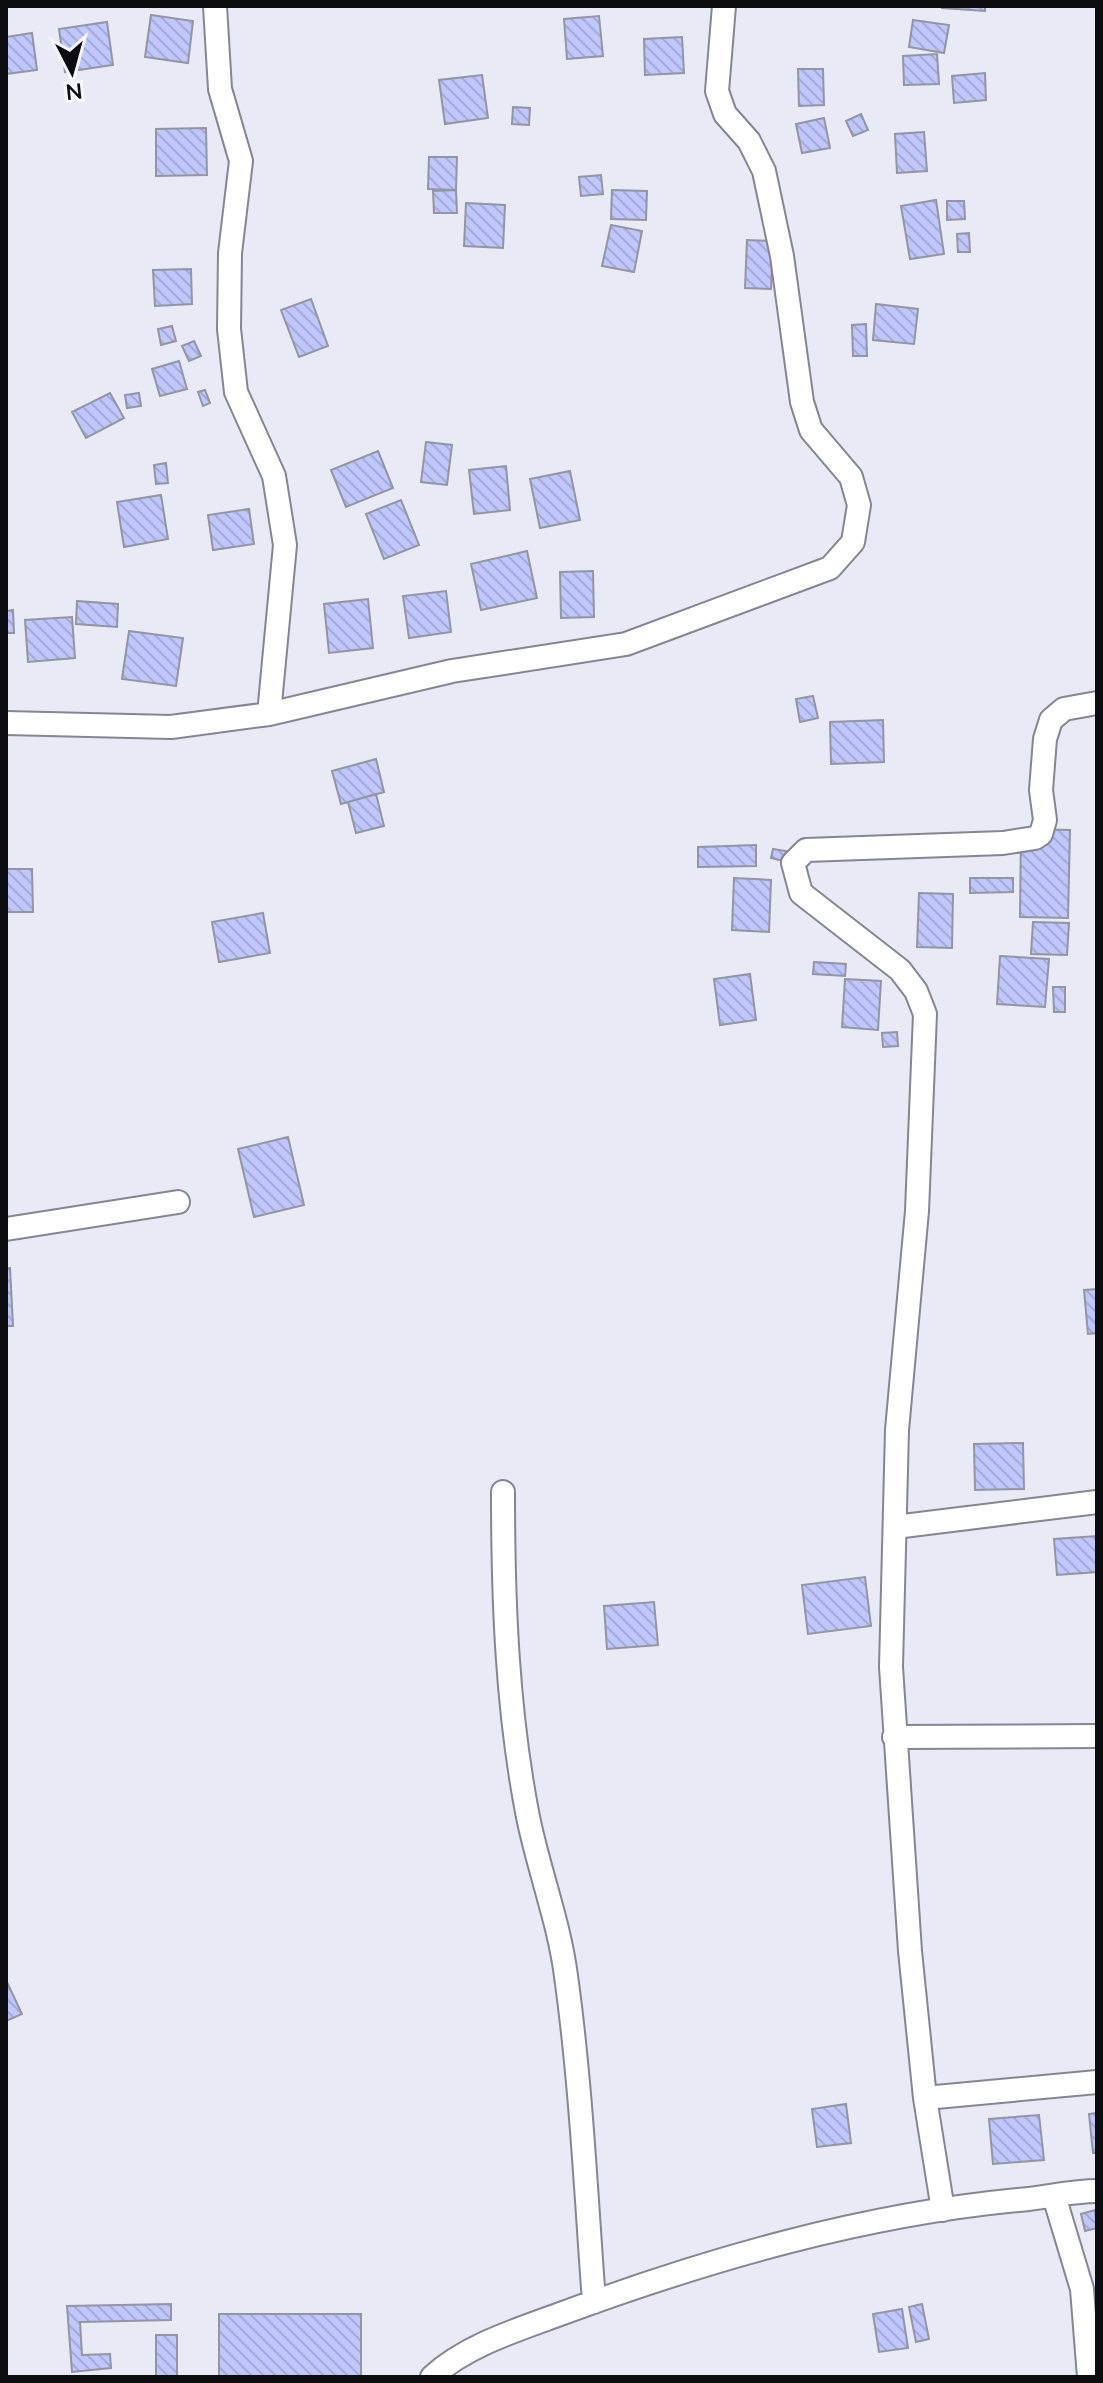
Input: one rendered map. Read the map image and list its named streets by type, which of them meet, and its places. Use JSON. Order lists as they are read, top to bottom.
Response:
{
  "north": "bottom"
}
